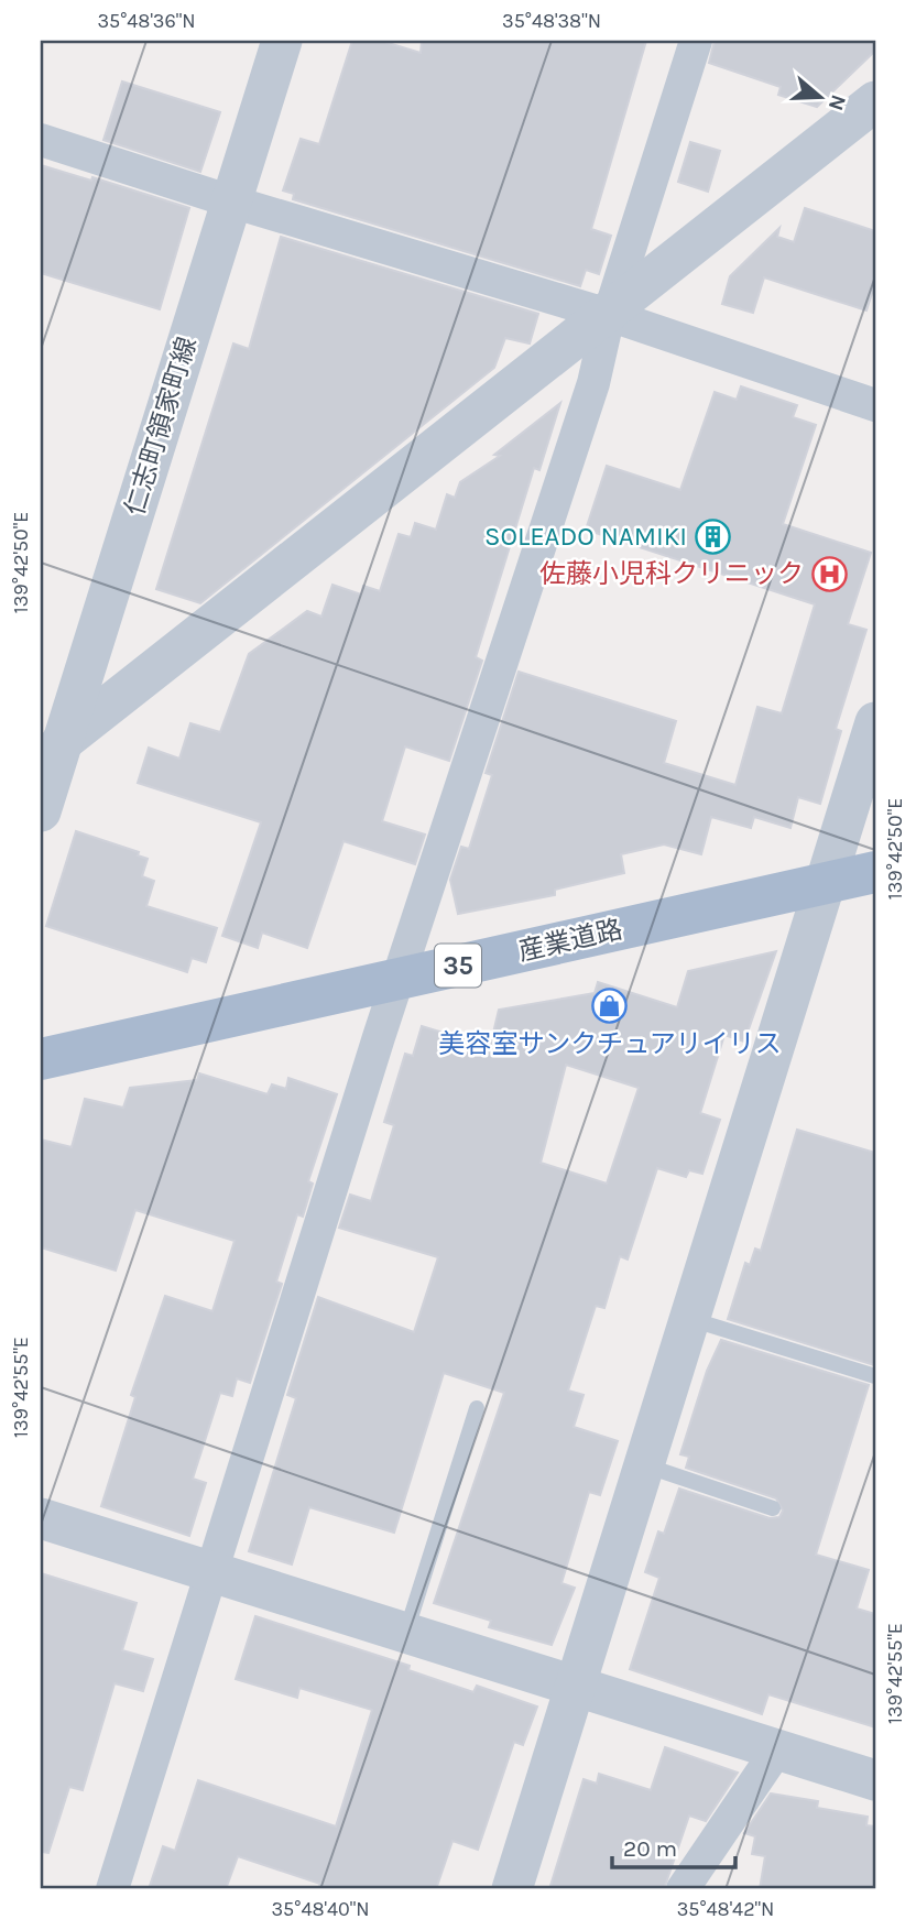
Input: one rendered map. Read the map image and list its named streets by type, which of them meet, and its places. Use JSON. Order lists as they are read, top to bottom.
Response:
{
  "streets": {
    "main road": ["産業道路", "35"],
    "street": ["仁志町領家町線"]
  },
  "places": {
    "building": ["SOLEADO NAMIKI"],
    "hospital": ["佐藤小児科クリニック"],
    "shop": ["美容室サンクチュアリイリス"]
  },
  "scale_bar": "20 m",
  "north": "right",
  "coordinates": [
    "35°48'36\"N",
    "35°48'38\"N",
    "139°42'50\"E",
    "139°42'55\"E",
    "35°48'40\"N",
    "35°48'42\"N"
  ]
}
